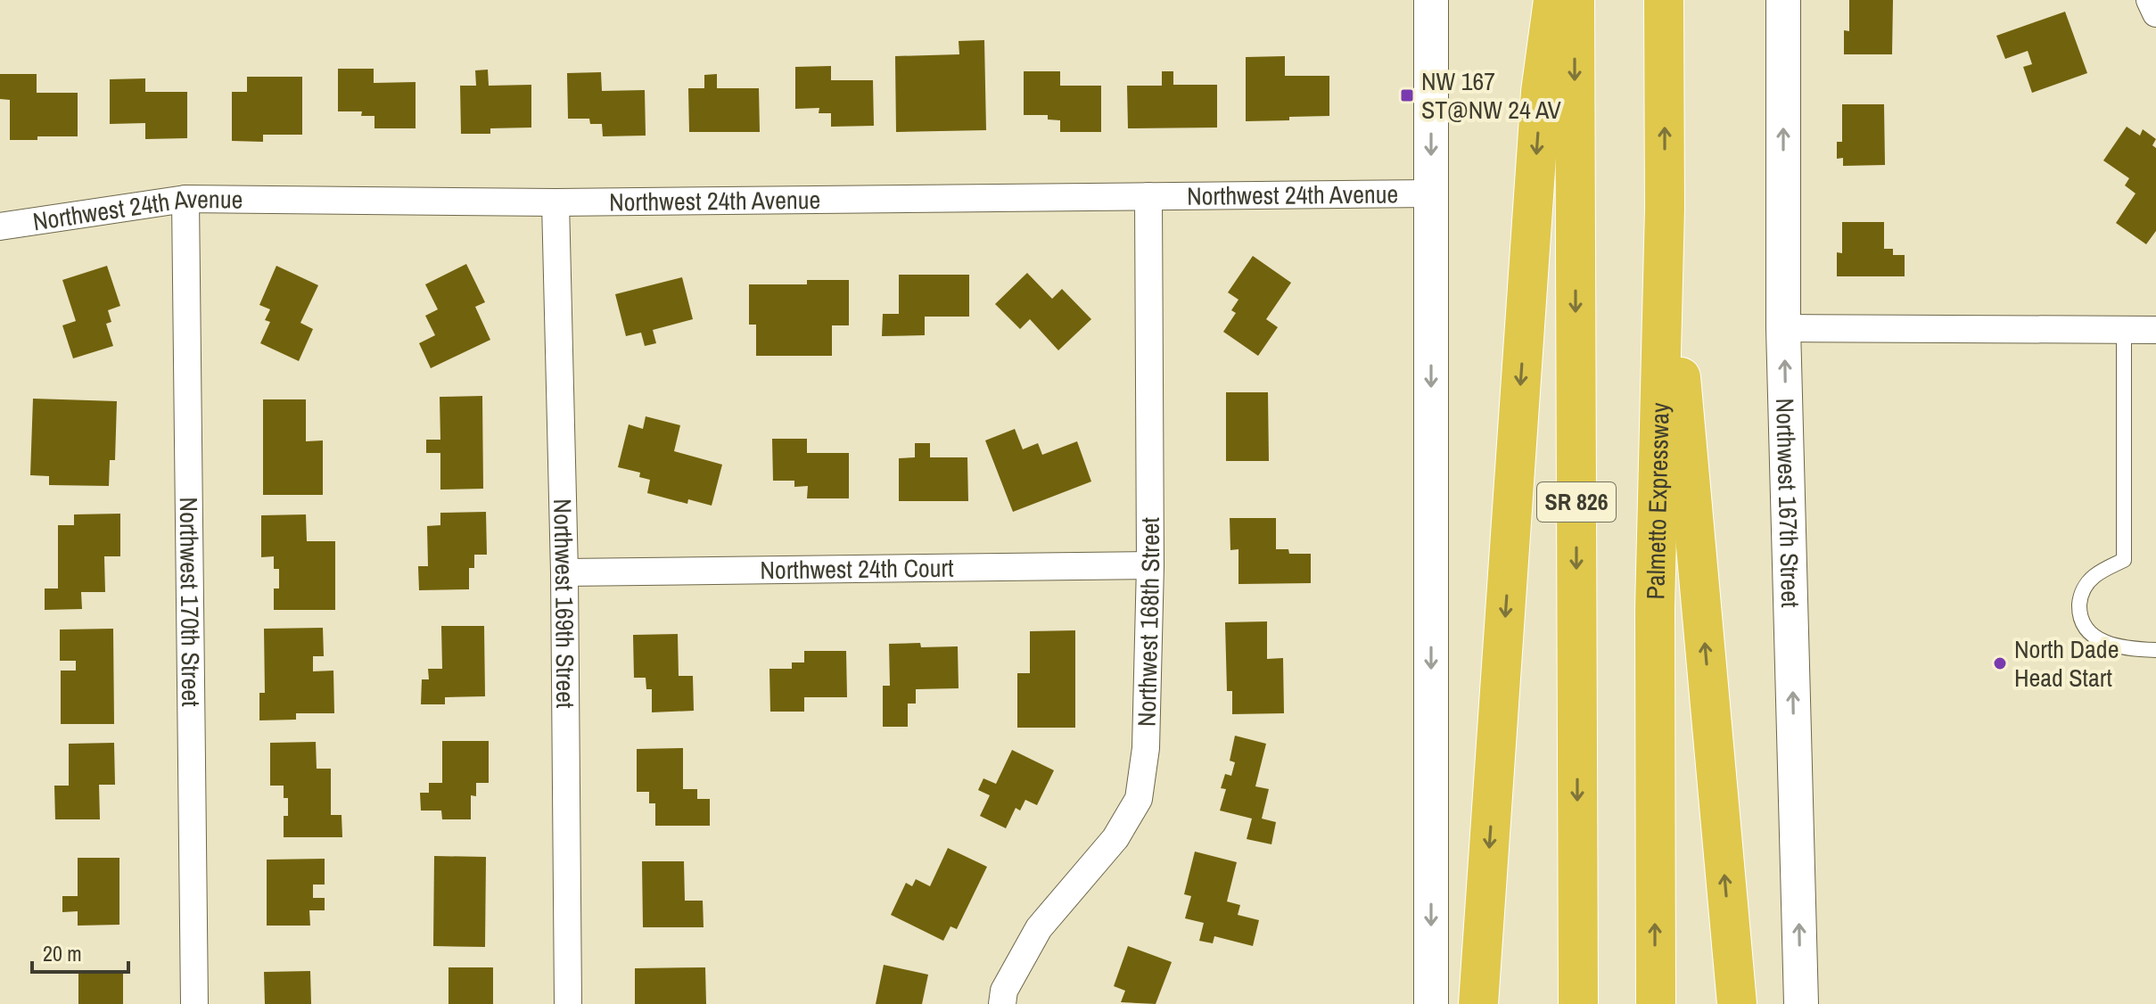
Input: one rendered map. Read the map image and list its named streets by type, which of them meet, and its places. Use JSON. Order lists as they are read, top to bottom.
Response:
{
  "streets": {
    "highway": ["SR 826", "Palmetto Expressway"],
    "street": [
      "Northwest 24th Avenue",
      "Northwest 167th Street",
      "Northwest 24th Court",
      "Northwest 170th Street",
      "Northwest 169th Street",
      "Northwest 168th Street"
    ]
  },
  "crossings": [
    ["Northwest 24th Avenue", "Northwest 170th Street"],
    ["Northwest 24th Avenue", "Northwest 169th Street"],
    ["Northwest 24th Avenue", "Northwest 168th Street"],
    ["Northwest 24th Court", "Northwest 169th Street"],
    ["Northwest 24th Court", "Northwest 168th Street"]
  ],
  "one_way": ["Northwest 167th Street"],
  "places": {
    "transit": ["NW 167 ST@NW 24 AV"],
    "other": ["North Dade Head Start"]
  },
  "scale_bar": "20 m"
}
